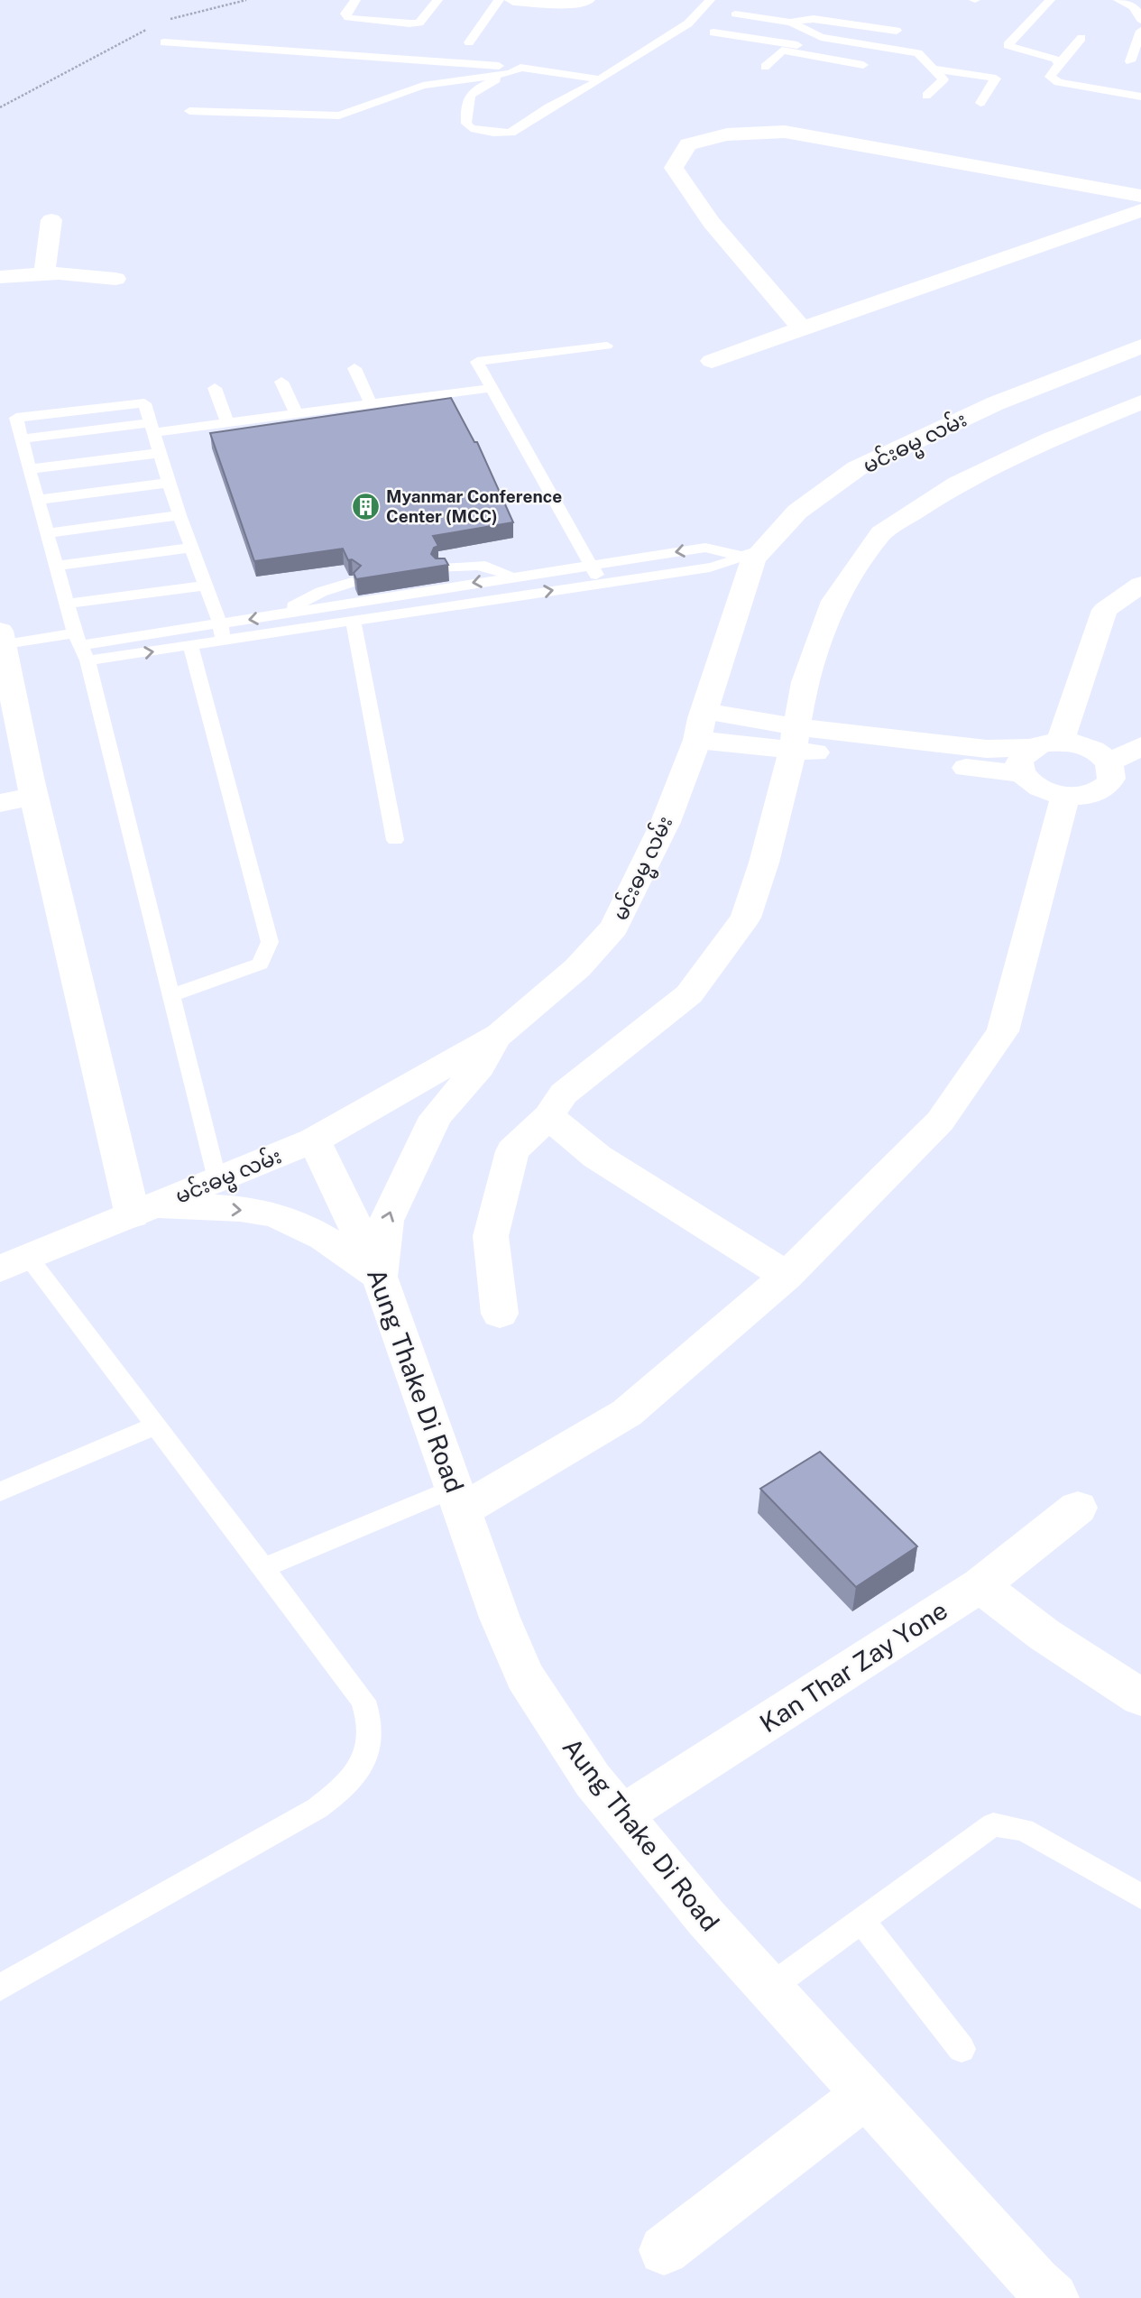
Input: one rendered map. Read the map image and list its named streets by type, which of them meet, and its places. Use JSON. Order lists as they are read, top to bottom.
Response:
{
  "streets": {
    "street": ["မင်းဓမ္မ လမ်း", "Aung Thake Di Road", "Kan Thar Zay Yone"]
  },
  "crossings": [
    ["မင်းဓမ္မ လမ်း", "Aung Thake Di Road"],
    ["Aung Thake Di Road", "Kan Thar Zay Yone"]
  ],
  "places": {
    "building": ["Myanmar Conference Center (MCC)"]
  }
}
